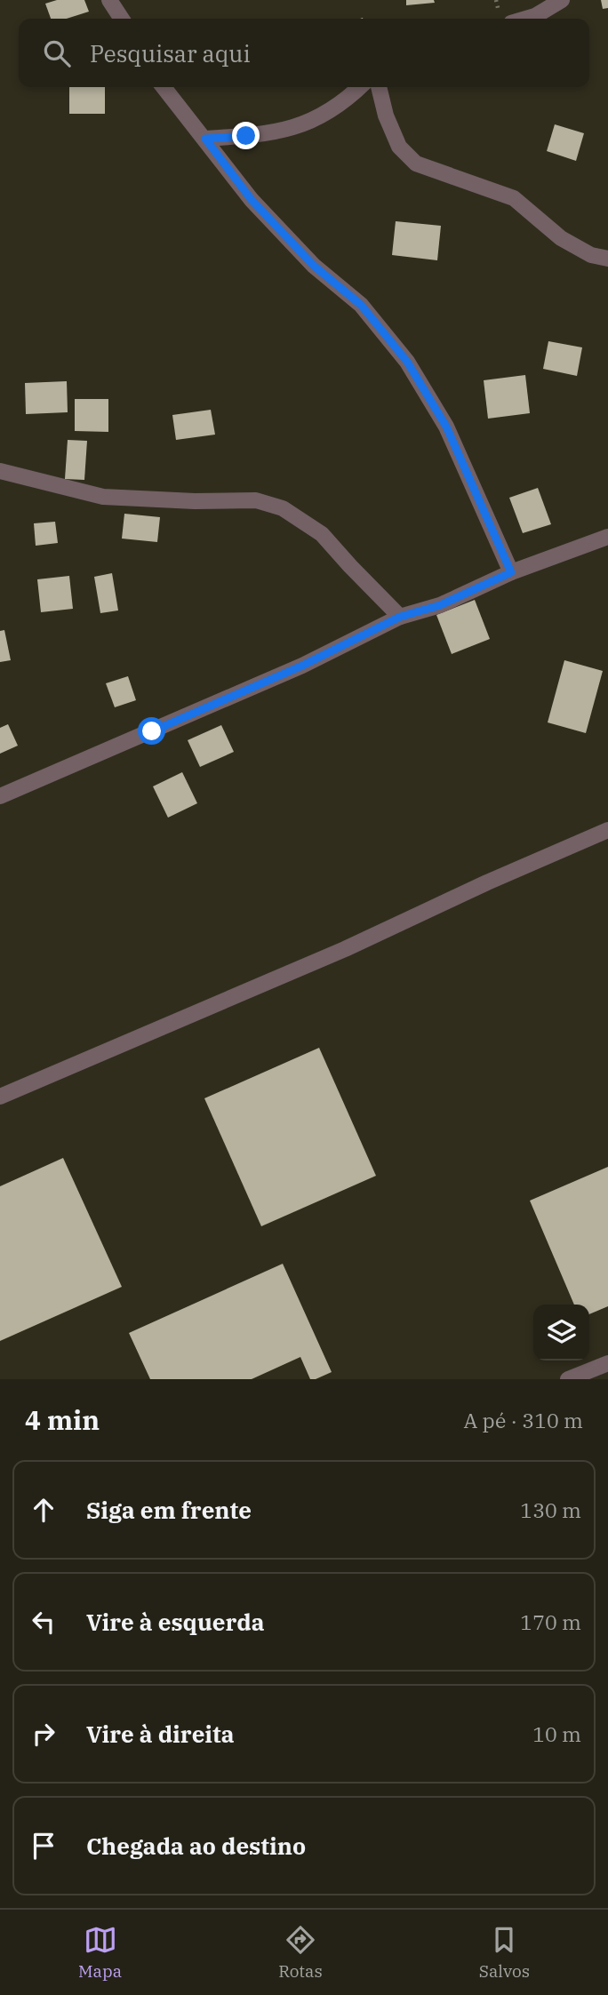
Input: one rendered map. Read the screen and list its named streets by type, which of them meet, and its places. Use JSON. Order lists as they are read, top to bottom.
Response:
{
  "page": {
    "search": "Pesquisar aqui",
    "heading": ["4 min", "A pé · 310 m"],
    "list": [
      ["Siga em frente", "130 m"],
      ["Vire à esquerda", "170 m"],
      ["Vire à direita", "10 m"],
      "Chegada ao destino"
    ],
    "nav": ["Mapa", "Rotas", "Salvos"]
  }
}
